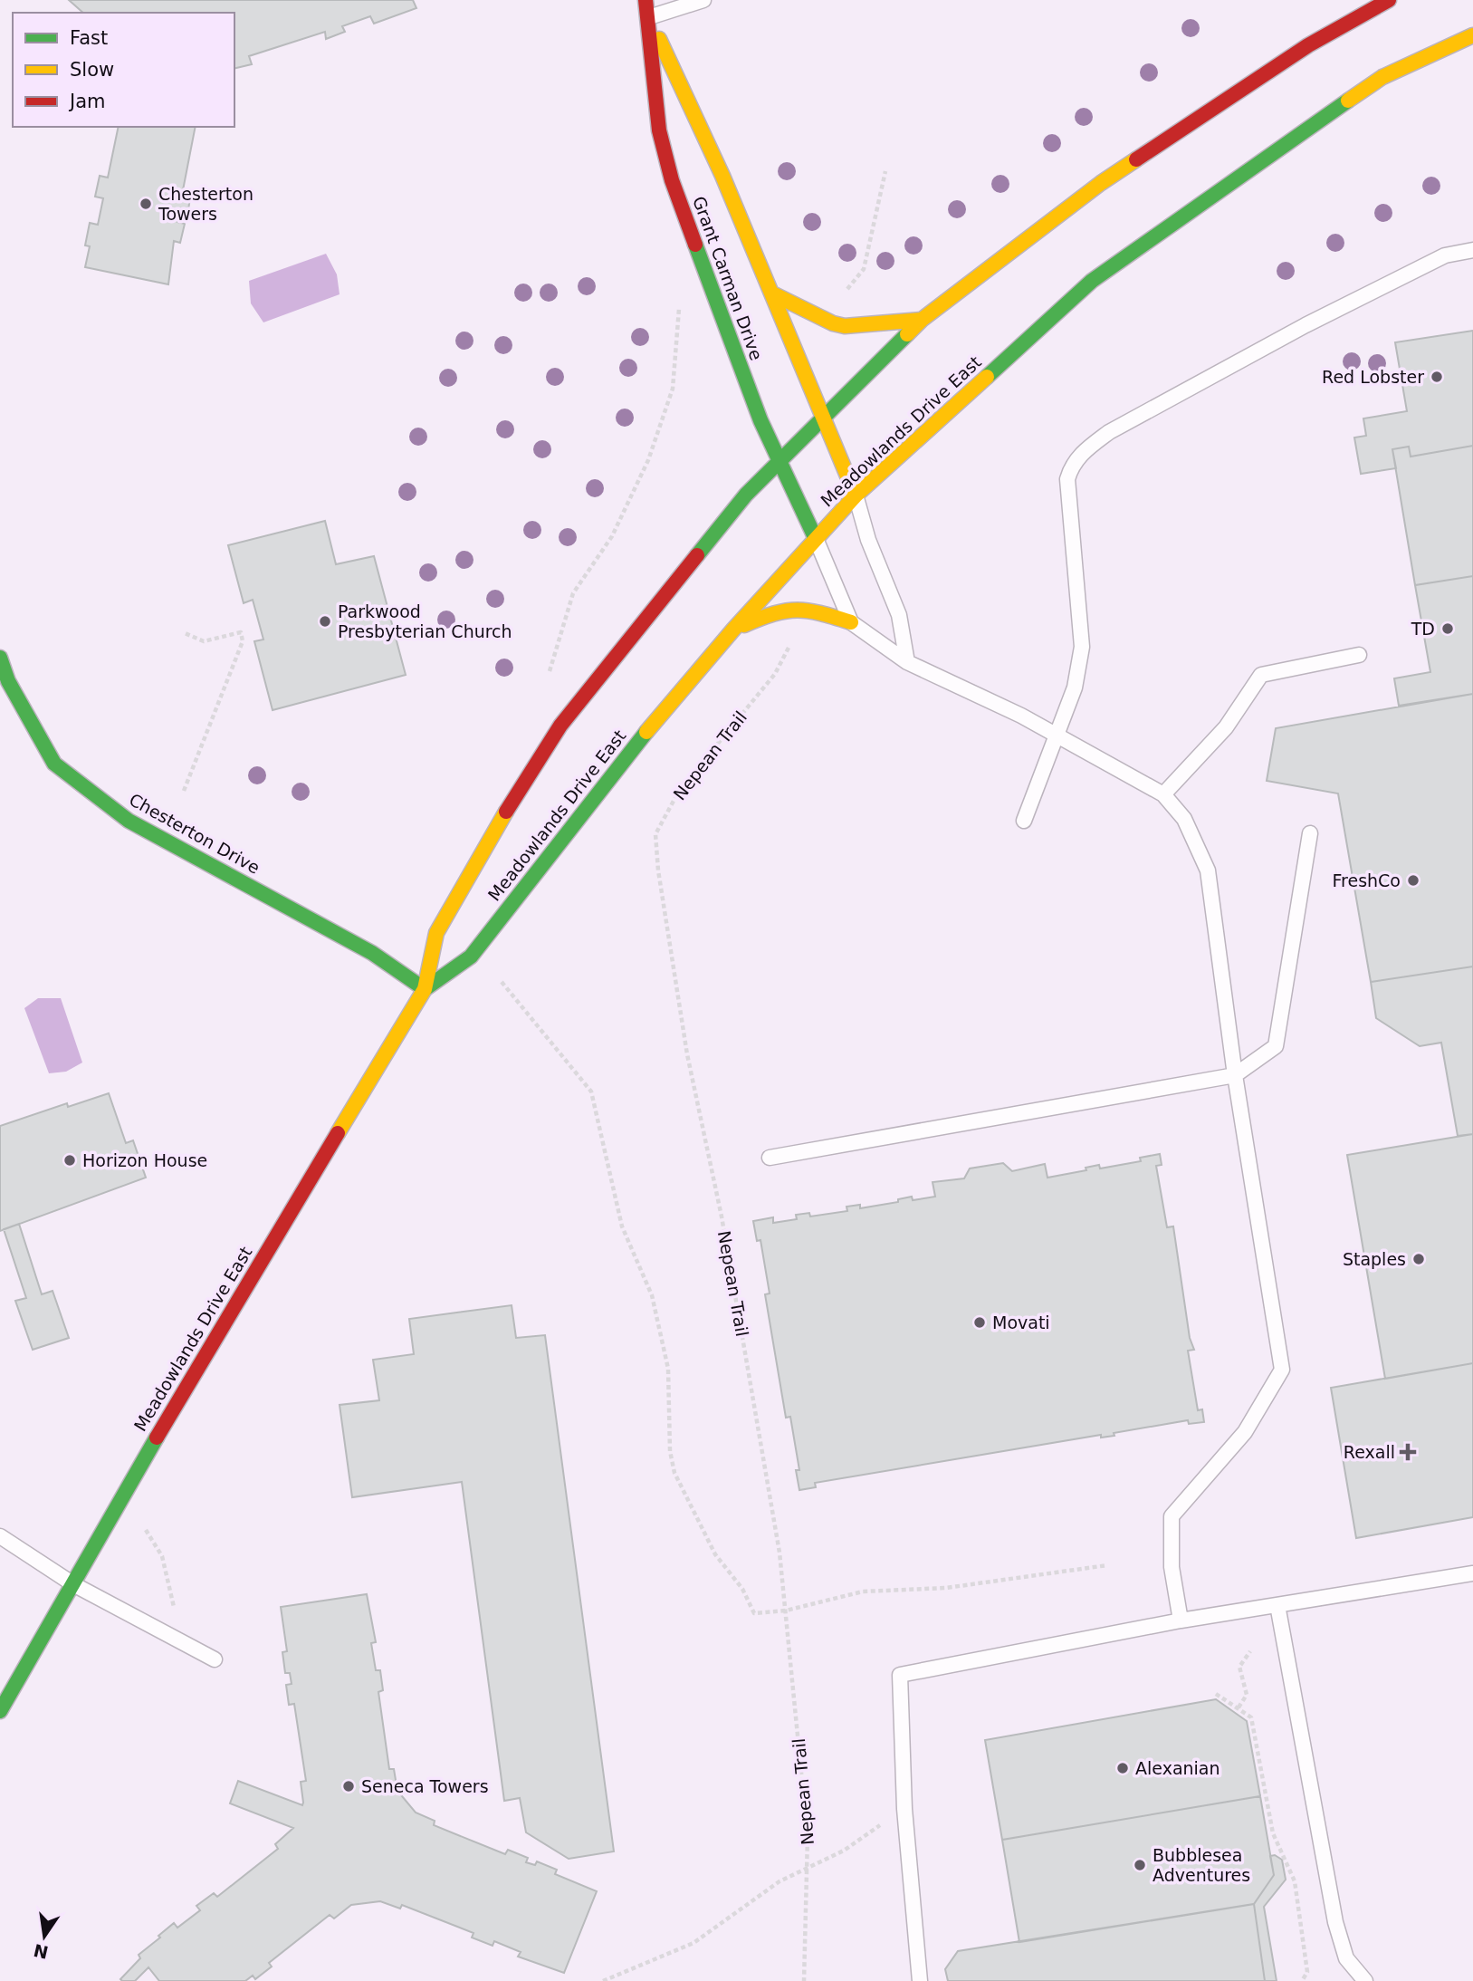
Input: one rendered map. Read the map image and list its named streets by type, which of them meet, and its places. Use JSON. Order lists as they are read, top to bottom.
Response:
{
  "streets": {
    "main road": ["Grant Carman Drive", "Meadowlands Drive East", "Chesterton Drive"],
    "path": ["Nepean Trail"]
  },
  "crossings": [
    ["Grant Carman Drive", "Meadowlands Drive East"],
    ["Meadowlands Drive East", "Chesterton Drive"]
  ],
  "places": {
    "other": [
      "Chesterton Towers",
      "Red Lobster",
      "Parkwood Presbyterian Church",
      "TD",
      "FreshCo",
      "Horizon House",
      "Staples",
      "Movati",
      "Alexanian",
      "Seneca Towers",
      "Bubblesea Adventures"
    ],
    "health": ["Rexall"]
  },
  "legend": ["Fast", "Slow", "Jam"],
  "north": "bottom"
}
